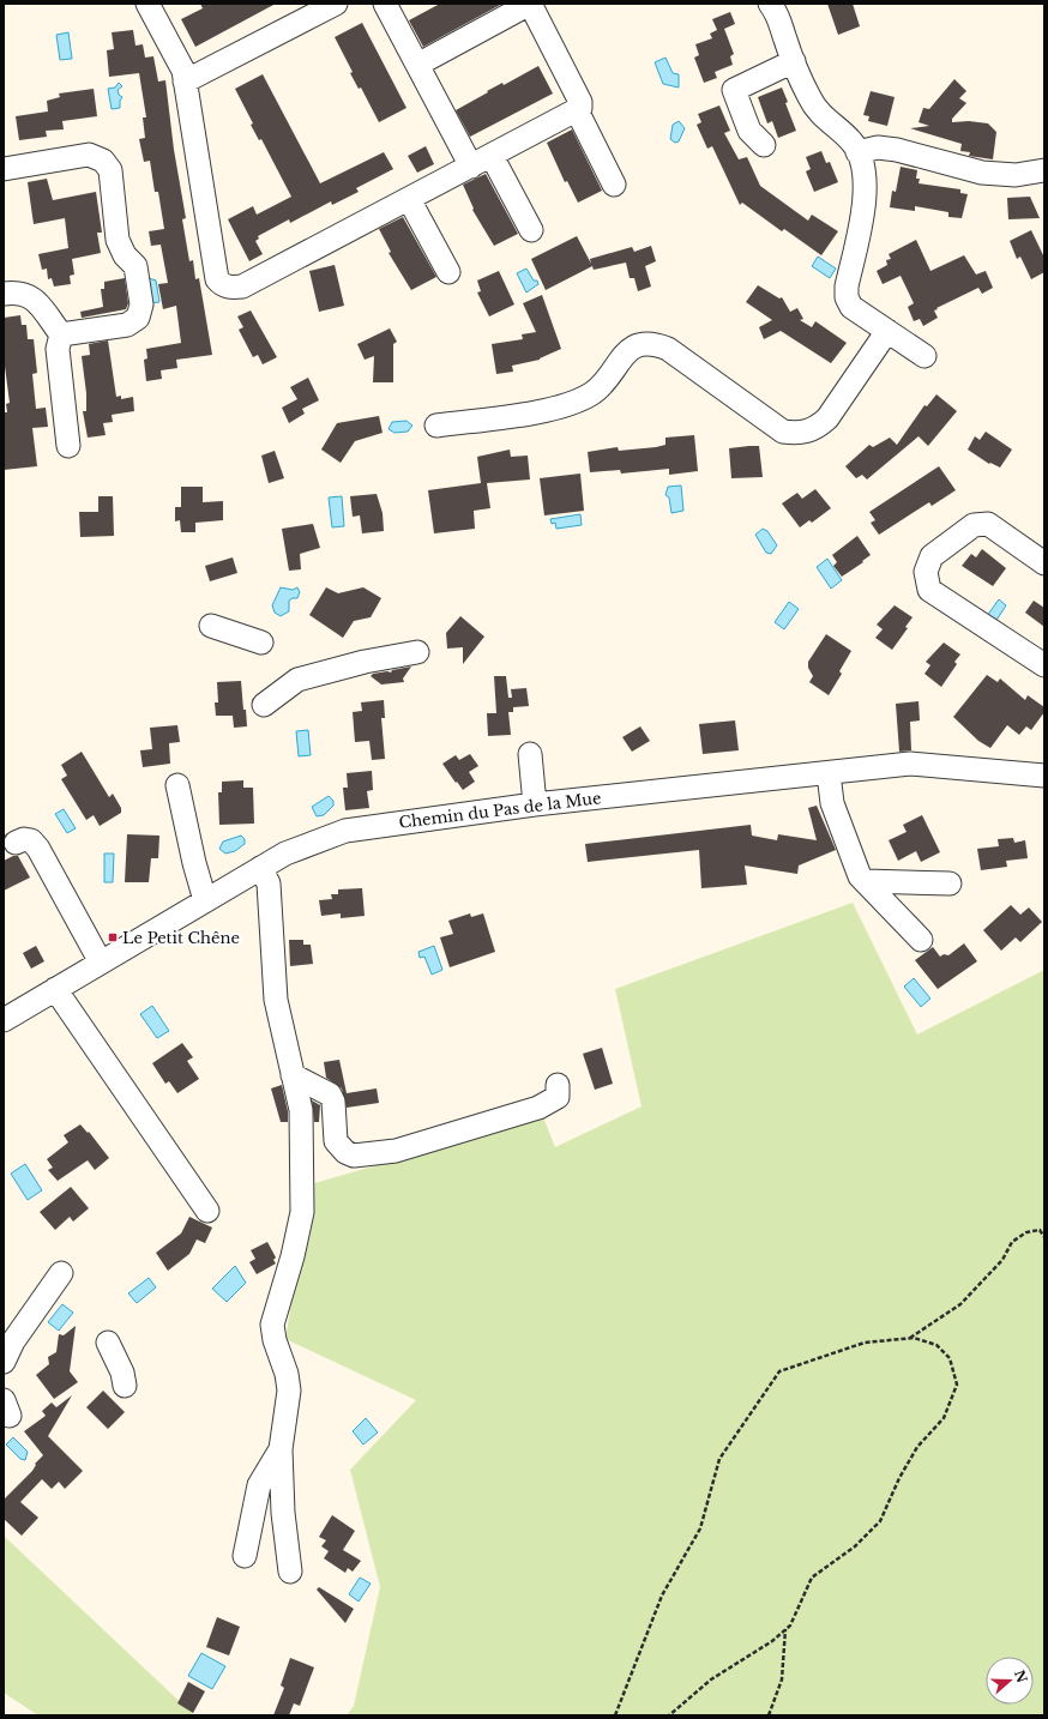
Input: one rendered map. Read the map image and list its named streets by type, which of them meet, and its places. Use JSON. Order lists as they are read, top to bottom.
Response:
{
  "streets": {
    "street": ["Chemin du Pas de la Mue"]
  },
  "places": {
    "transit": ["Le Petit Chêne"]
  },
  "north": "right"
}
